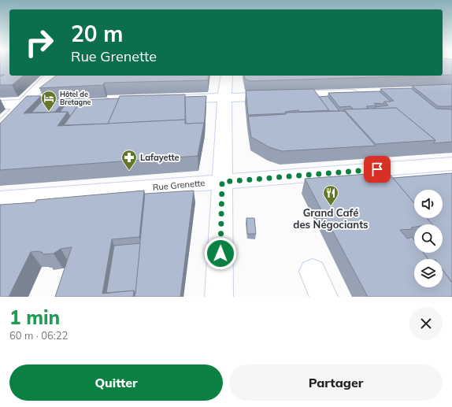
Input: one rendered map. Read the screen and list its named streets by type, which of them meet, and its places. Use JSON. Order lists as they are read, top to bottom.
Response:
{
  "streets": {
    "street": ["Rue Grenette"]
  },
  "places": {
    "hotel": ["Hôtel de Bretagne"],
    "pharmacy": ["Lafayette"],
    "restaurant": ["Grand Café des Négociants"]
  },
  "page": {
    "turn": ["20 m", "Rue Grenette"],
    "heading": ["1 min", "60 m · 06:22"],
    "buttons": ["Quitter", "Partager"]
  }
}
